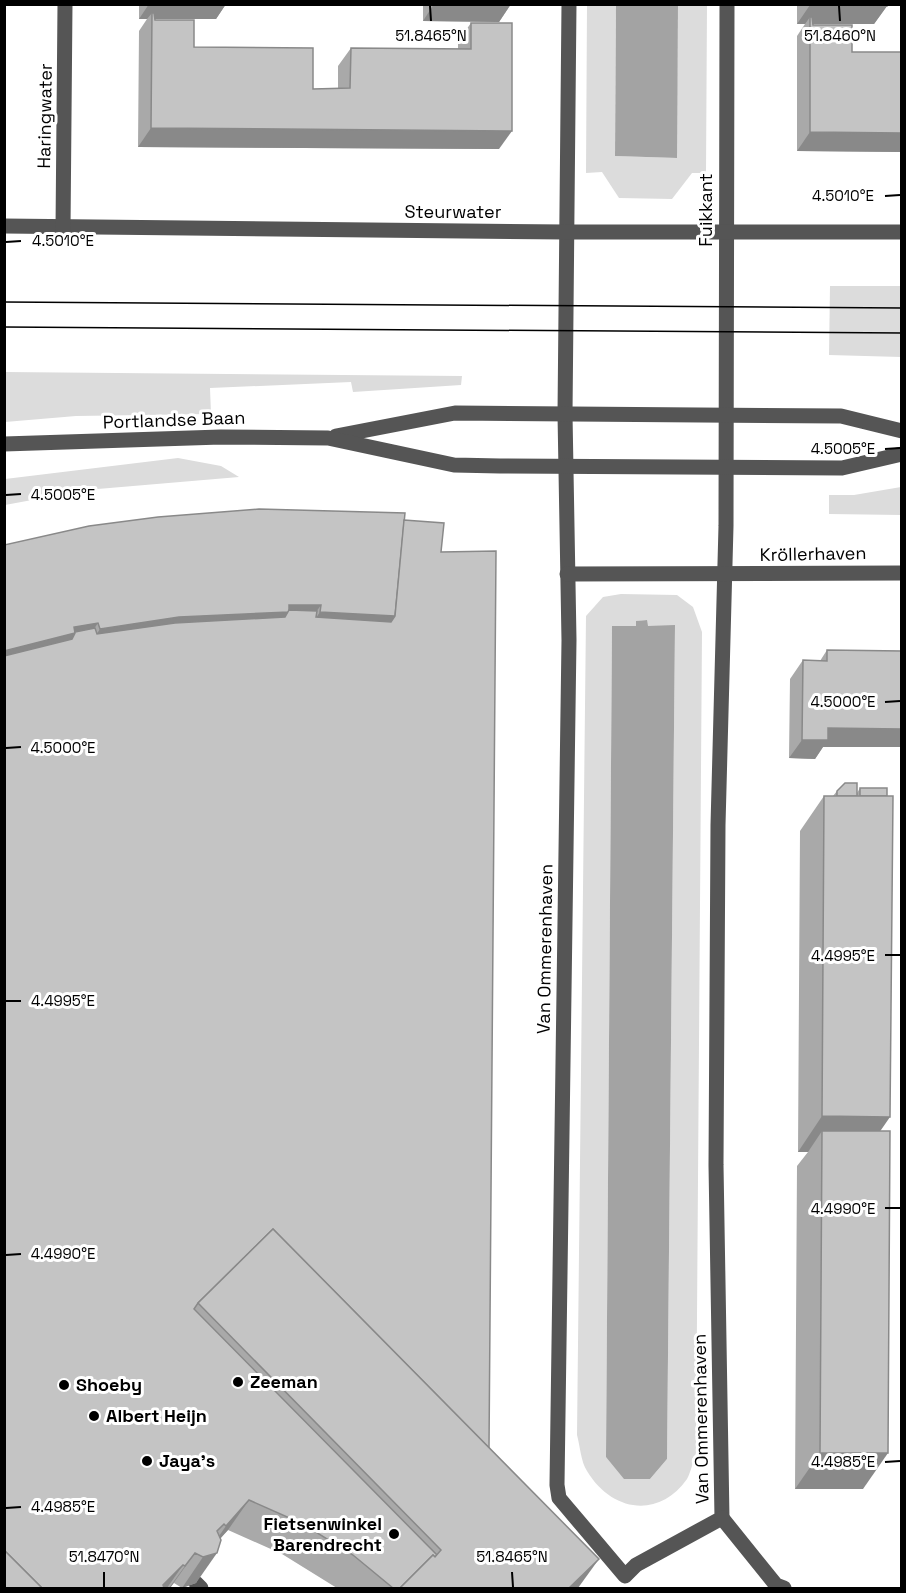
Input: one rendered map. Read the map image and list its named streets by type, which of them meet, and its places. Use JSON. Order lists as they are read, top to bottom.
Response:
{
  "streets": {
    "street": [
      "Haringwater",
      "Fuikkant",
      "Steurwater",
      "Portlandse Baan",
      "Kröllerhaven",
      "Van Ommerenhaven"
    ]
  },
  "crossings": [
    ["Haringwater", "Steurwater"],
    ["Fuikkant", "Steurwater"],
    ["Fuikkant", "Portlandse Baan"],
    ["Portlandse Baan", "Van Ommerenhaven"],
    ["Kröllerhaven", "Van Ommerenhaven"]
  ],
  "places": [
    "Zeeman",
    "Shoeby",
    "Albert Heijn",
    "Jaya's",
    "Fietsenwinkel Barendrecht"
  ],
  "coordinates": [
    "51.8465°N",
    "51.8460°N",
    "4.5010°E",
    "4.5005°E",
    "4.5000°E",
    "4.4995°E",
    "4.4990°E",
    "4.4985°E",
    "51.8470°N"
  ]
}
